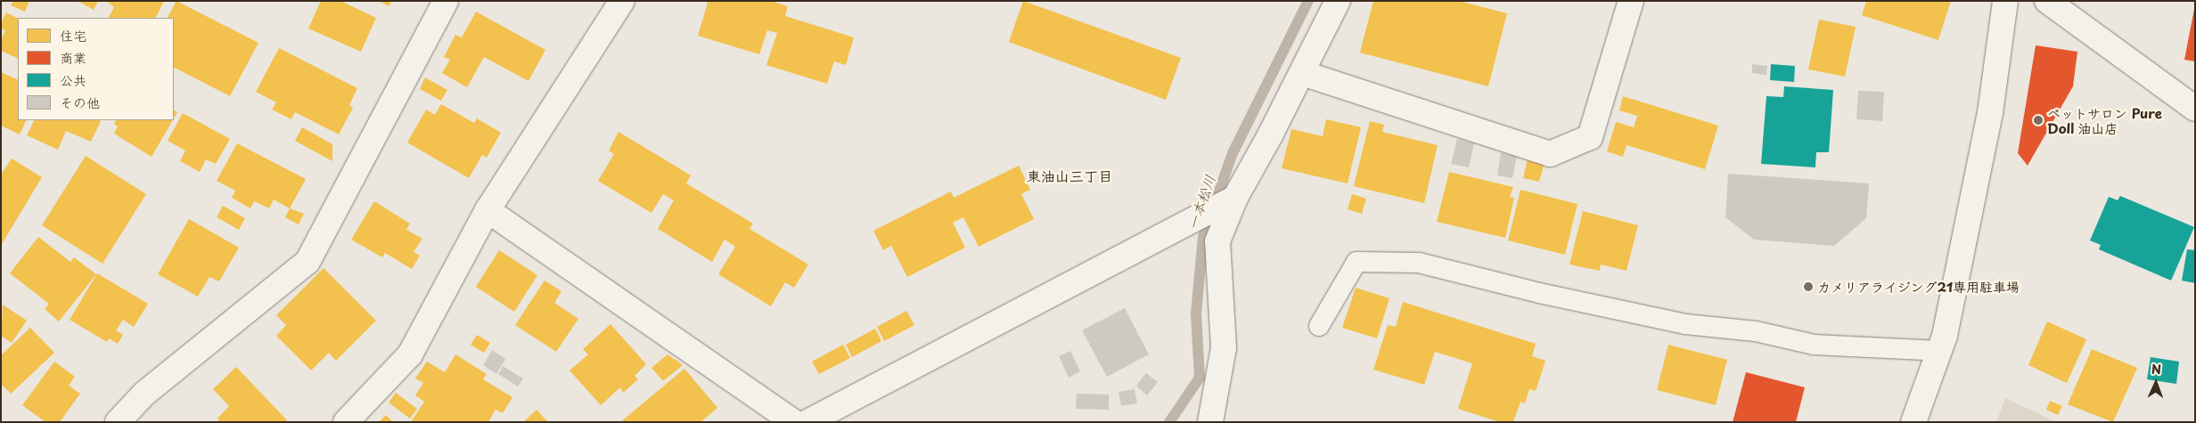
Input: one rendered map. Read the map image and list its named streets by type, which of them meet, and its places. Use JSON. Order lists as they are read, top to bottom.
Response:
{
  "districts": ["東油山三丁目"],
  "water": ["一本松川"],
  "places": ["ペットサロン Pure Doll 油山店", "カメリアライジング21専用駐車場"],
  "legend": [
    "住宅",
    "商業",
    "公共",
    "その他"
  ],
  "north": "top"
}
